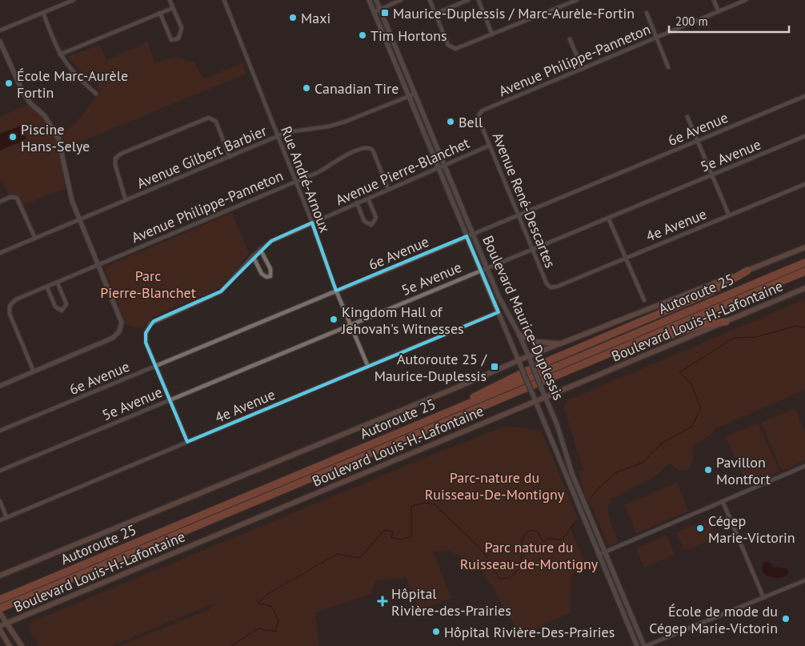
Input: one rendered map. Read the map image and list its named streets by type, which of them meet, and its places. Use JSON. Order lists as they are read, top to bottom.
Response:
{
  "streets": {
    "highway": ["Autoroute 25"],
    "main road": ["Boulevard Louis-H.-Lafontaine"],
    "street": [
      "Avenue Philippe-Panneton",
      "6e Avenue",
      "5e Avenue",
      "Avenue Gilbert Barbier",
      "Avenue Pierre-Blanchet",
      "Rue André-Arnoux",
      "Avenue René-Descartes",
      "4e Avenue",
      "Boulevard Maurice-Duplessis"
    ]
  },
  "crossings": [
    ["Avenue Philippe-Panneton", "Avenue Pierre-Blanchet"],
    ["Avenue Philippe-Panneton", "Rue André-Arnoux"],
    ["Avenue Philippe-Panneton", "Avenue René-Descartes"],
    ["6e Avenue", "Avenue Pierre-Blanchet"],
    ["6e Avenue", "Rue André-Arnoux"],
    ["6e Avenue", "Avenue René-Descartes"],
    ["6e Avenue", "Boulevard Maurice-Duplessis"],
    ["5e Avenue", "Rue André-Arnoux"],
    ["5e Avenue", "Avenue René-Descartes"],
    ["5e Avenue", "Boulevard Maurice-Duplessis"],
    ["Avenue Gilbert Barbier", "Rue André-Arnoux"],
    ["Avenue Gilbert Barbier", "Boulevard Maurice-Duplessis"],
    ["Avenue Pierre-Blanchet", "Rue André-Arnoux"],
    ["Avenue Pierre-Blanchet", "Avenue René-Descartes"],
    ["Avenue Pierre-Blanchet", "Boulevard Maurice-Duplessis"],
    ["Rue André-Arnoux", "4e Avenue"],
    ["Avenue René-Descartes", "4e Avenue"],
    ["4e Avenue", "Boulevard Maurice-Duplessis"],
    ["Boulevard Maurice-Duplessis", "Boulevard Louis-H.-Lafontaine"]
  ],
  "parks": ["Parc Pierre-Blanchet", "Parc-nature du Ruisseau-De-Montigny", "Parc nature du Ruisseau-de-Montigny"],
  "places": {
    "transit": ["Maurice-Duplessis / Marc-Aurèle-Fortin", "Autoroute 25 / Maurice-Duplessis"],
    "other": [
      "Maxi",
      "Tim Hortons",
      "École Marc-Aurèle Fortin",
      "Canadian Tire",
      "Bell",
      "Piscine Hans-Selye",
      "Kingdom Hall of Jehovah's Witnesses",
      "Pavillon Montfort",
      "Cégep Marie-Victorin",
      "École de mode du Cégep Marie-Victorin",
      "Hôpital Rivière-Des-Prairies"
    ],
    "health": ["Hôpital Rivière-des-Prairies"]
  },
  "scale_bar": "200 m"
}
